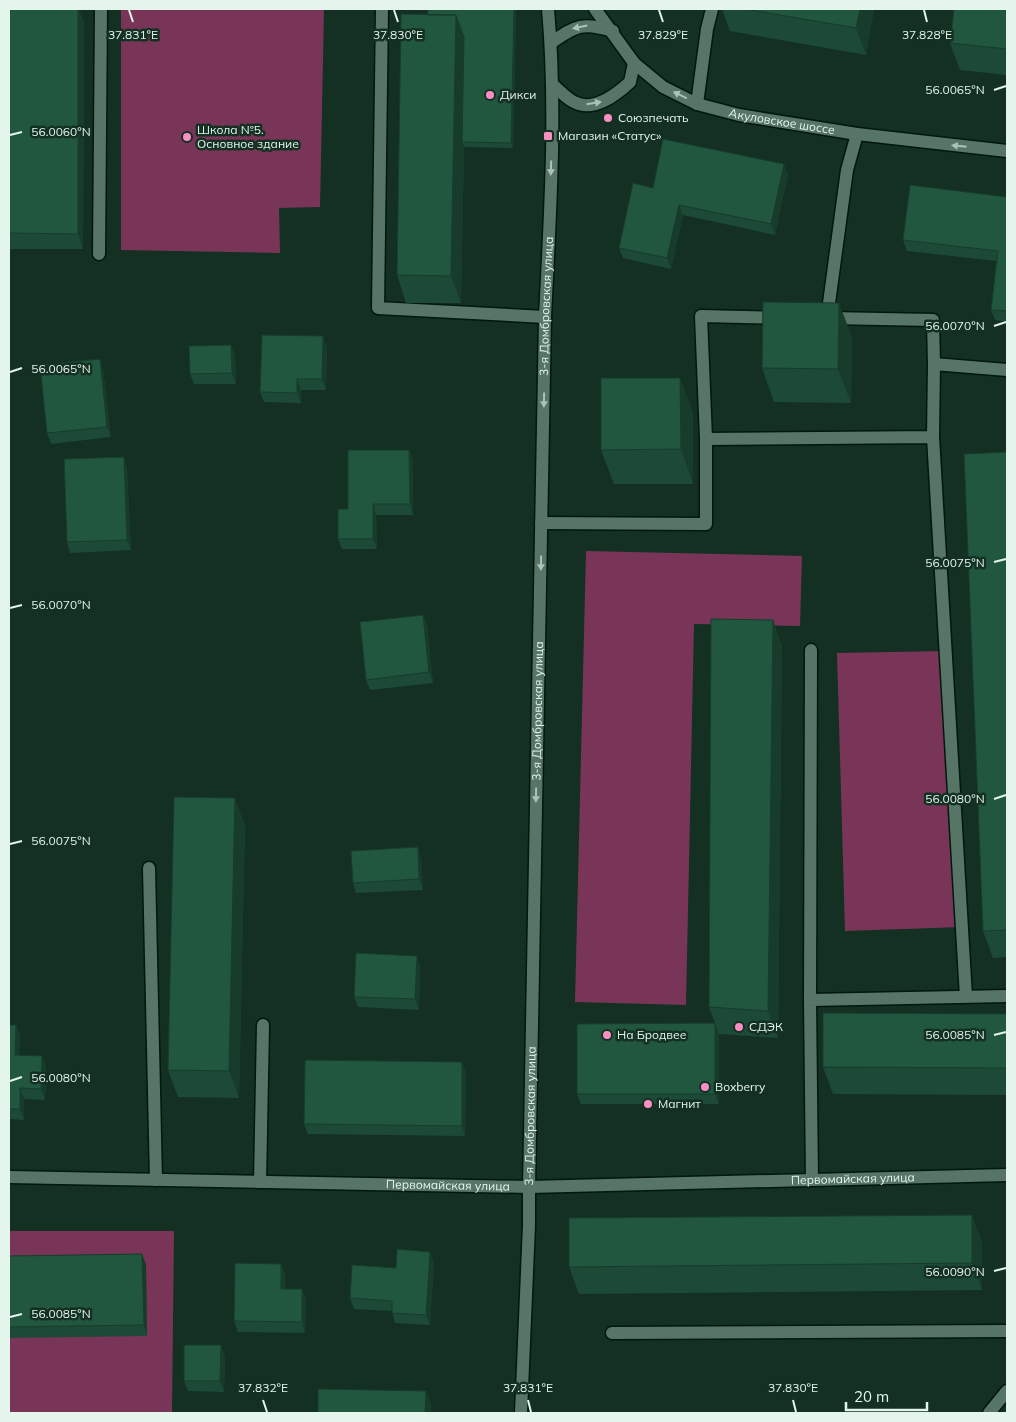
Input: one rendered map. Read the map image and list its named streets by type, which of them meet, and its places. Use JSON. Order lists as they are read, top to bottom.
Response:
{
  "streets": {
    "street": ["Акуловское шоссе", "3-я Домбровская улица", "Первомайская улица"]
  },
  "crossings": [
    ["Акуловское шоссе", "3-я Домбровская улица"],
    ["3-я Домбровская улица", "Первомайская улица"]
  ],
  "one_way": ["Акуловское шоссе", "3-я Домбровская улица"],
  "places": {
    "other": [
      "Дикси",
      "Союзпечать",
      "Школа №5. Основное здание",
      "СДЭК",
      "На Бродвее",
      "Boxberry",
      "Магнит"
    ],
    "transit": ["Магазин «Статус»"]
  },
  "scale_bar": "20 m",
  "coordinates": [
    "37.831°E",
    "37.830°E",
    "37.829°E",
    "37.828°E",
    "56.0065°N",
    "56.0060°N",
    "56.0070°N",
    "56.0075°N",
    "56.0080°N",
    "56.0085°N",
    "56.0090°N",
    "37.832°E"
  ]
}
